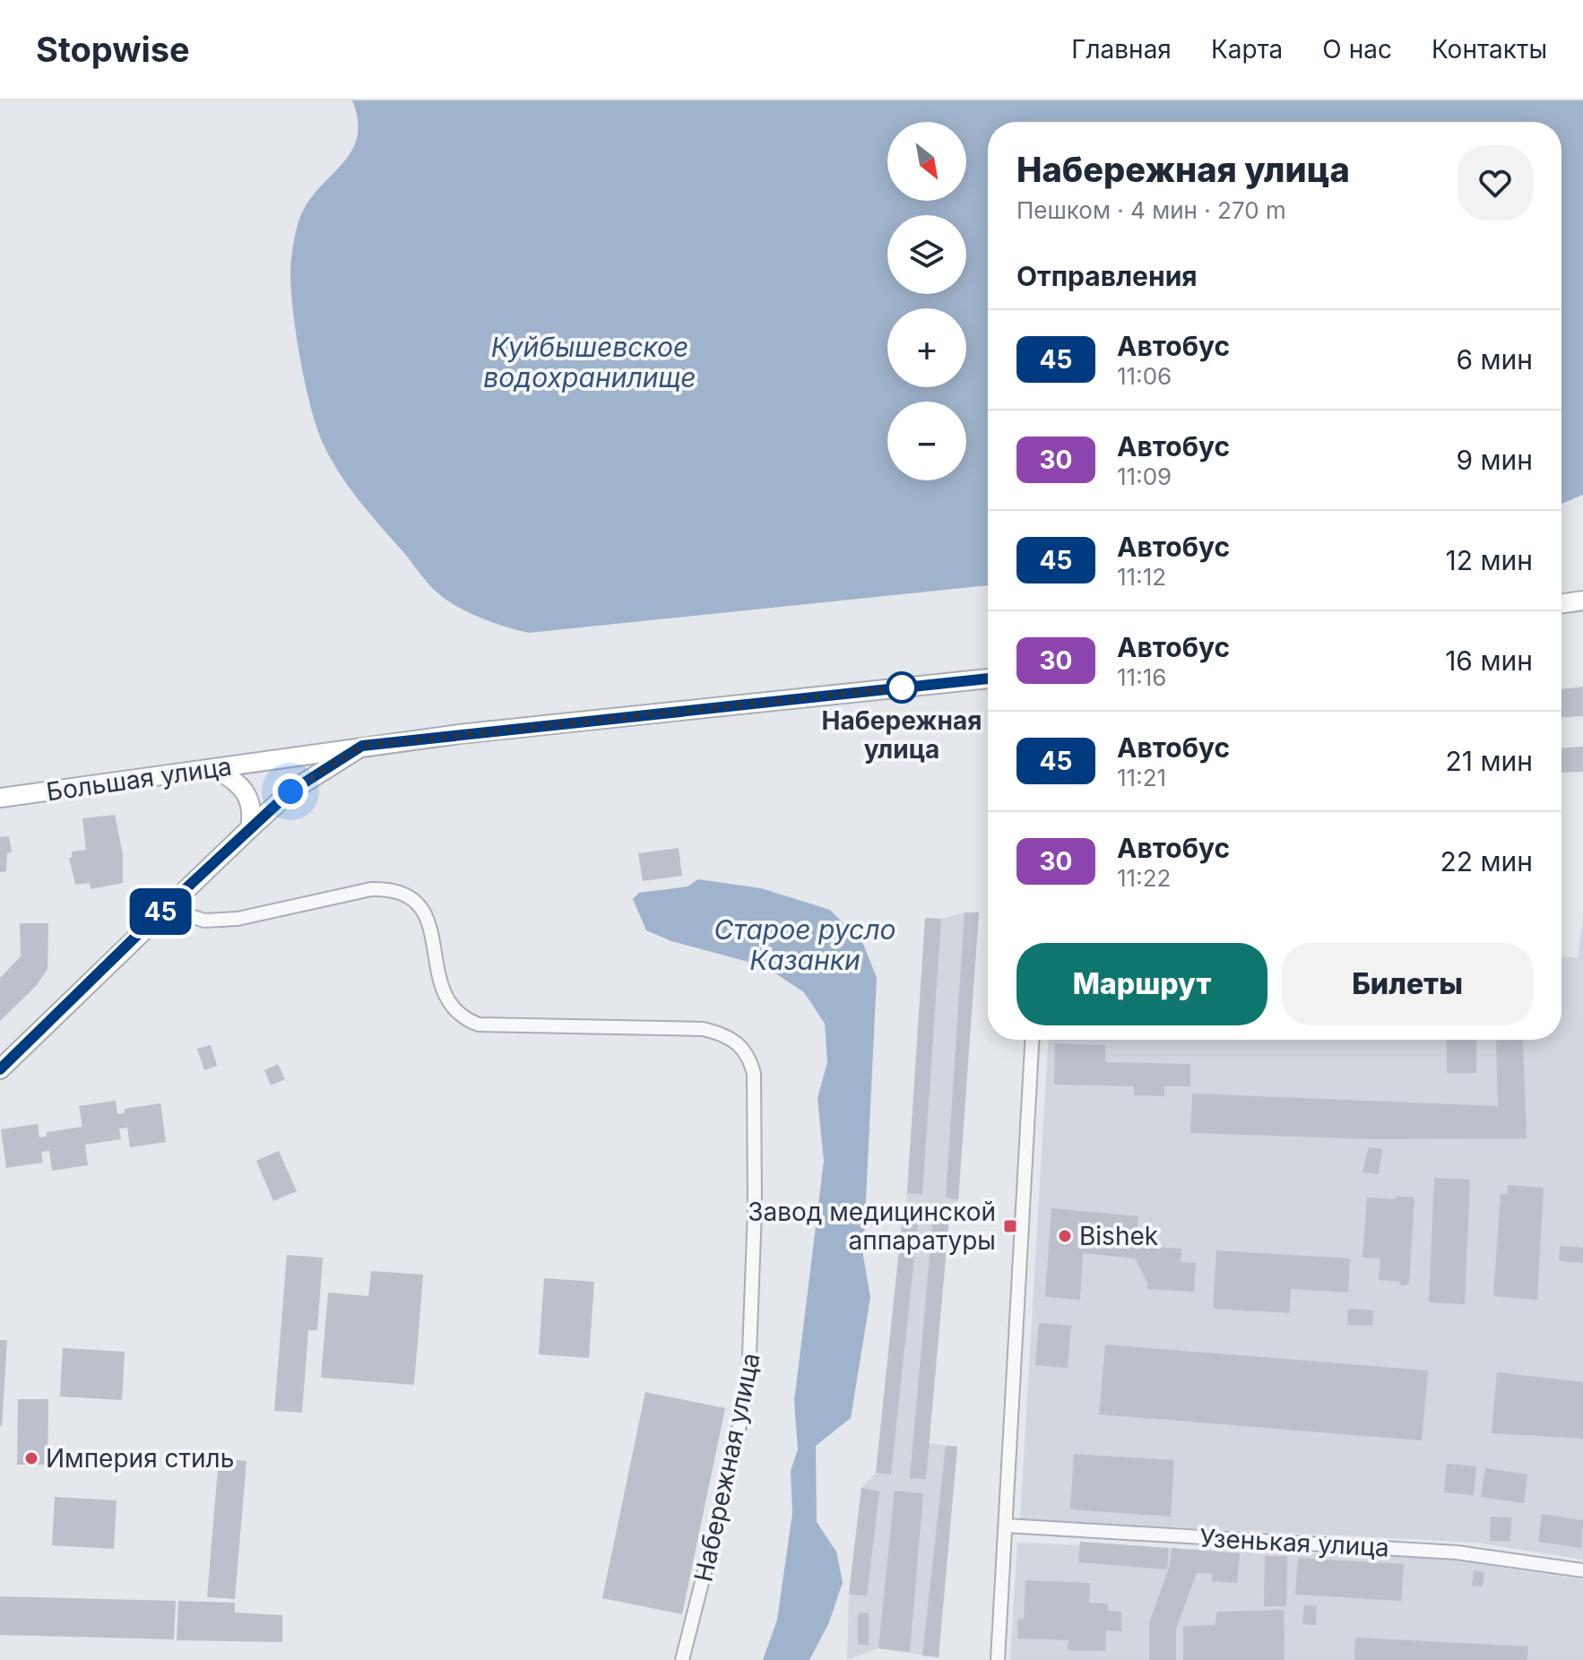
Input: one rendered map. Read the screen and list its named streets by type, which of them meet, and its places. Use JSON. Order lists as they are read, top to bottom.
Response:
{
  "streets": {
    "main road": ["Большая улица"],
    "street": ["Набережная улица", "Узенькая улица"]
  },
  "water": ["Куйбышевское водохранилище", "Старое русло Казанки"],
  "places": {
    "other": ["Набережная улица", "Bishek", "Империя стиль"],
    "transit": ["Завод медицинской аппаратуры"]
  },
  "lines": ["bus line 45"],
  "north": "bottom right",
  "page": {
    "header": "Stopwise",
    "nav": [
      "Главная",
      "Карта",
      "О нас",
      "Контакты"
    ],
    "on_map": "45",
    "map_buttons": ["+", "−"],
    "heading": [
      ["Набережная улица", "Пешком · 4 мин · 270 m"],
      "Отправления"
    ],
    "list": [
      {
        "mark": "45",
        "name": "Автобус",
        "note": "11:06",
        "value": "6 мин"
      },
      {
        "mark": "30",
        "name": "Автобус",
        "note": "11:09",
        "value": "9 мин"
      },
      {
        "mark": "45",
        "name": "Автобус",
        "note": "11:12",
        "value": "12 мин"
      },
      {
        "mark": "30",
        "name": "Автобус",
        "note": "11:16",
        "value": "16 мин"
      },
      {
        "mark": "45",
        "name": "Автобус",
        "note": "11:21",
        "value": "21 мин"
      },
      {
        "mark": "30",
        "name": "Автобус",
        "note": "11:22",
        "value": "22 мин"
      }
    ],
    "buttons": ["Маршрут", "Билеты"]
  }
}
